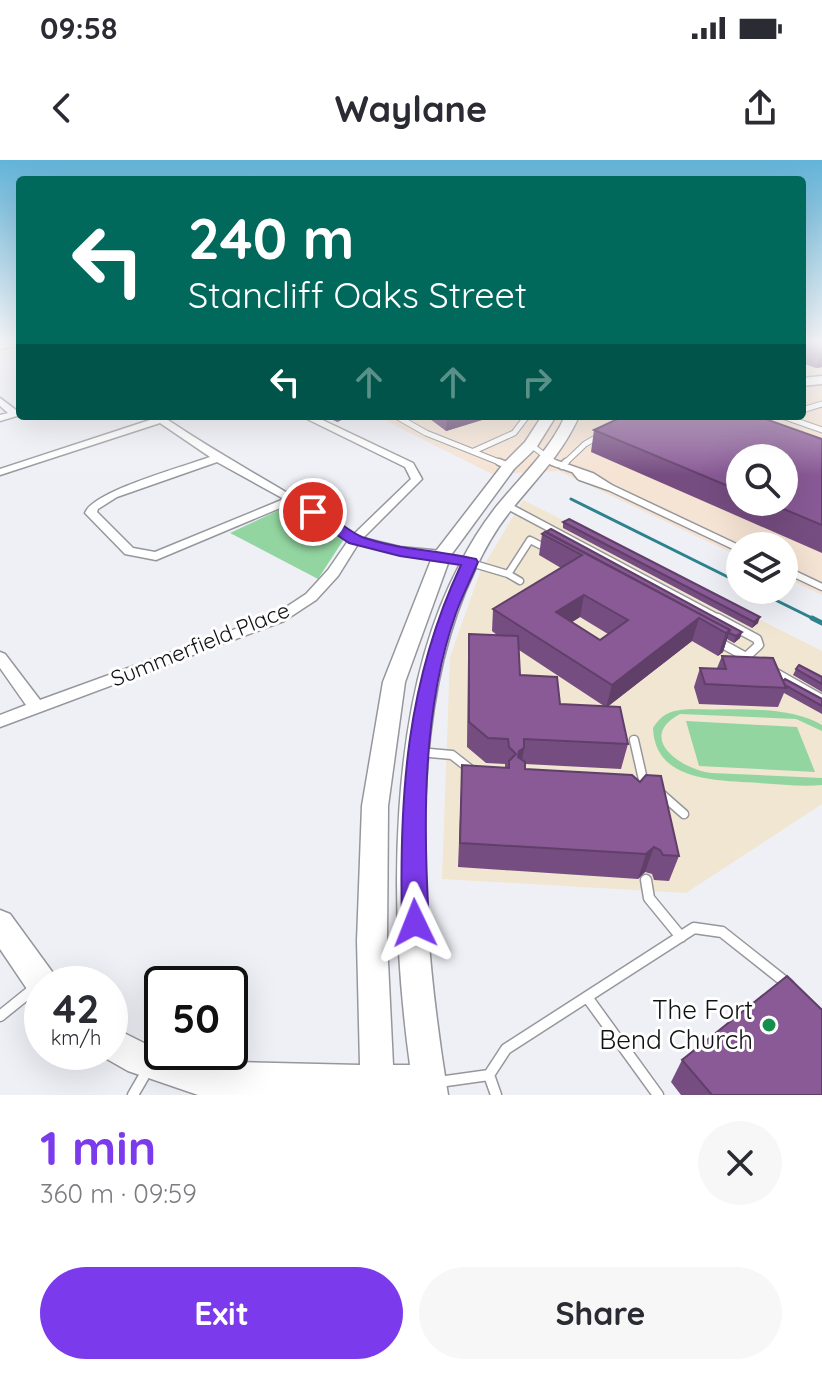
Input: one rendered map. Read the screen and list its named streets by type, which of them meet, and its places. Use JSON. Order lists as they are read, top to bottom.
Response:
{
  "streets": {
    "street": ["Summerfield Place"]
  },
  "places": ["The Fort Bend Church"],
  "page": {
    "status": "09:58",
    "header": "Waylane",
    "turn": ["240 m", "Stancliff Oaks Street"],
    "speed": "42 km/h",
    "limit": "50",
    "heading": ["1 min", "360 m · 09:59"],
    "buttons": ["Exit", "Share"]
  }
}
